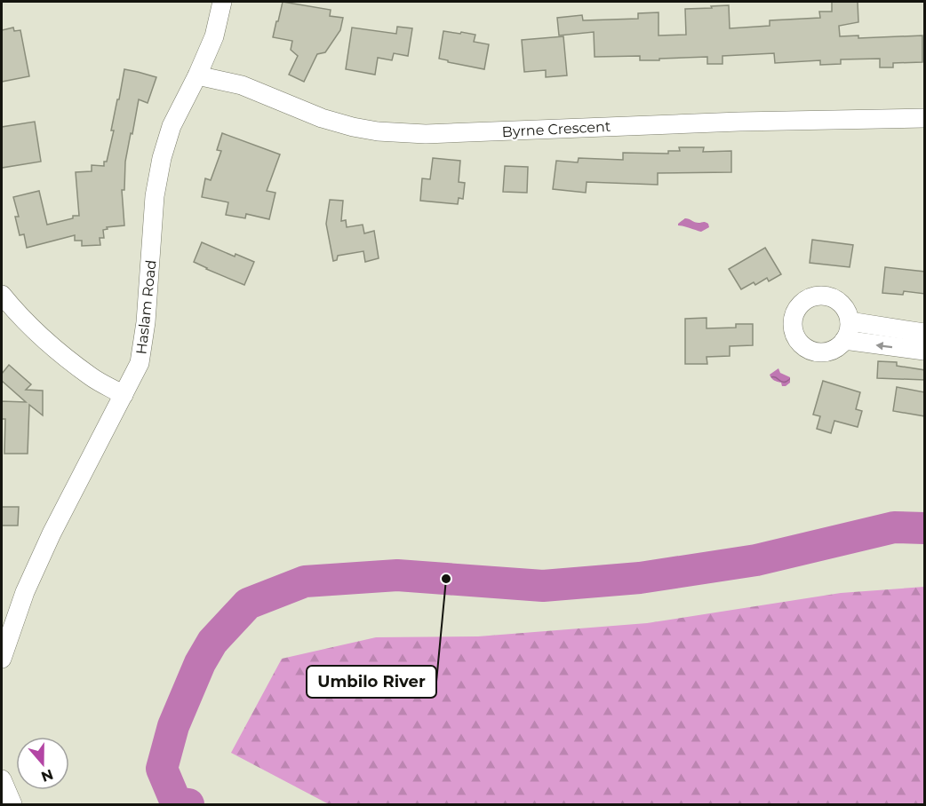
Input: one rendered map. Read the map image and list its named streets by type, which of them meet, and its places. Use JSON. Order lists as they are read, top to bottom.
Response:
{
  "streets": {
    "street": ["Byrne Crescent", "Haslam Road"]
  },
  "crossings": [
    ["Byrne Crescent", "Haslam Road"]
  ],
  "places": ["Umbilo River"],
  "north": "bottom"
}
